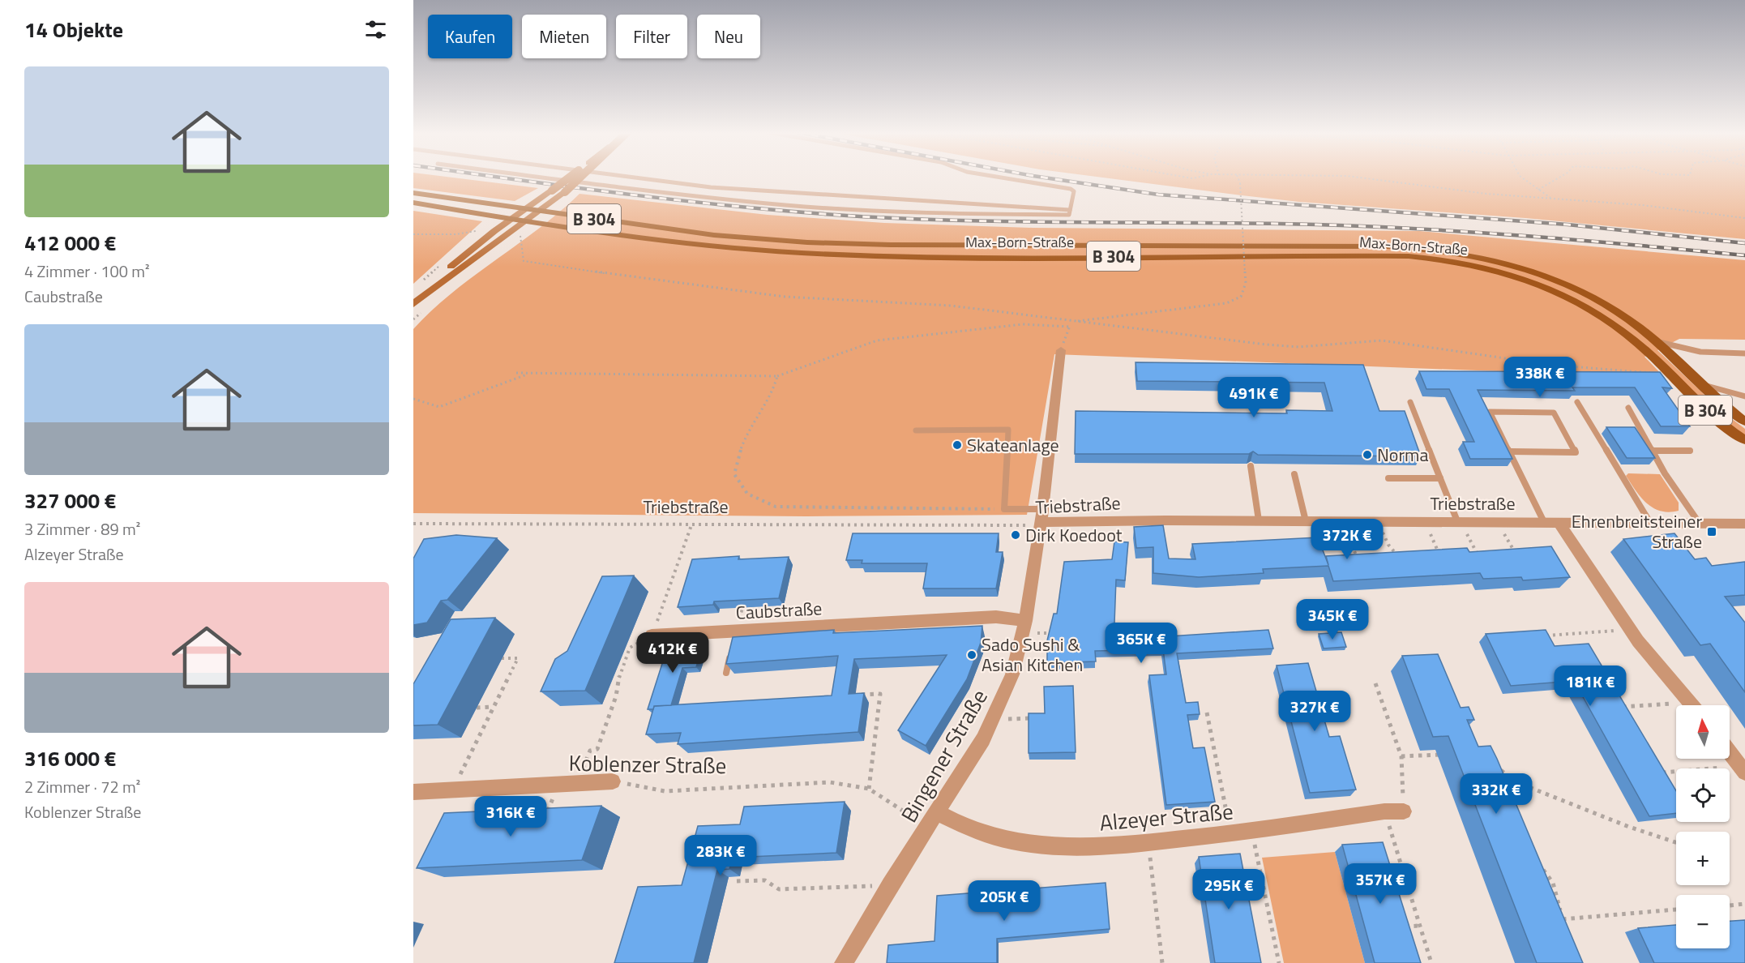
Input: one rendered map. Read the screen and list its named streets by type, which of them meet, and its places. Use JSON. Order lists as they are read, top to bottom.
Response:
{
  "streets": {
    "main road": ["B 304", "Max-Born-Straße"],
    "street": [
      "Triebstraße",
      "Caubstraße",
      "Bingener Straße",
      "Koblenzer Straße",
      "Alzeyer Straße"
    ]
  },
  "crossings": [
    ["Triebstraße", "Bingener Straße"],
    ["Caubstraße", "Bingener Straße"],
    ["Bingener Straße", "Koblenzer Straße"],
    ["Bingener Straße", "Alzeyer Straße"],
    ["Koblenzer Straße", "Alzeyer Straße"]
  ],
  "places": {
    "other": [
      "Skateanlage",
      "Norma",
      "Dirk Koedoot",
      "Sado Sushi & Asian Kitchen"
    ],
    "transit": ["Ehrenbreitsteiner Straße"]
  },
  "north": "top",
  "page": {
    "heading": "14 Objekte",
    "chip": [
      "Kaufen",
      "Mieten",
      "Filter",
      "Neu"
    ],
    "list": [
      {
        "name": "412 000 €",
        "note": "4 Zimmer · 100 m² · Caubstraße"
      },
      {
        "name": "327 000 €",
        "note": "3 Zimmer · 89 m² · Alzeyer Straße"
      },
      {
        "name": "316 000 €",
        "note": "2 Zimmer · 72 m² · Koblenzer Straße"
      }
    ],
    "price": [
      "338K €",
      "491K €",
      "372K €",
      "345K €",
      "365K €",
      "412K €",
      "181K €",
      "327K €",
      "332K €",
      "316K €",
      "283K €",
      "357K €",
      "295K €",
      "205K €"
    ],
    "map_buttons": ["+", "−"]
  }
}
